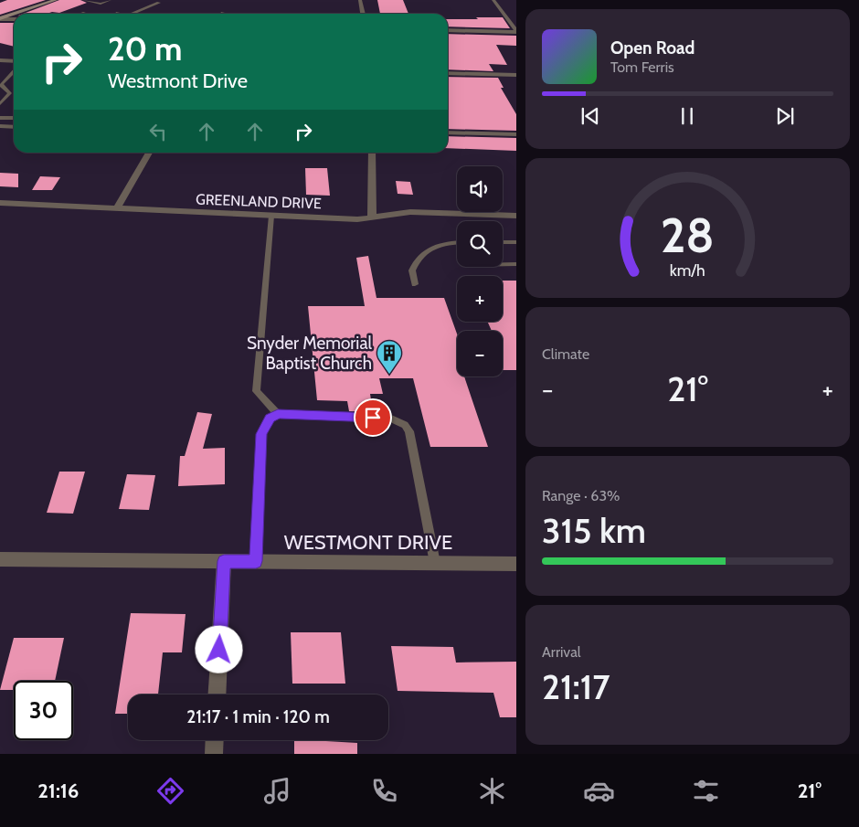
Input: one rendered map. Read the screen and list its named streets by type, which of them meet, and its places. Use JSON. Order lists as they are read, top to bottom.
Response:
{
  "streets": {
    "street": ["GREENLAND DRIVE", "WESTMONT DRIVE"]
  },
  "places": {
    "building": ["Snyder Memorial Baptist Church"]
  },
  "page": {
    "turn": ["20 m", "Westmont Drive"],
    "song": ["Open Road", "Tom Ferris"],
    "map_buttons": ["+", "−"],
    "tile": [
      "Climate",
      ["Range · 63%", "315 km"],
      ["Arrival", "21:17"]
    ],
    "heat": ["−", "21°", "+"],
    "limit": "30",
    "trip": "21:17 · 1 min · 120 m",
    "tabs": ["21:16", "21°"],
    "gauge": ["28", "km/h"]
  }
}
